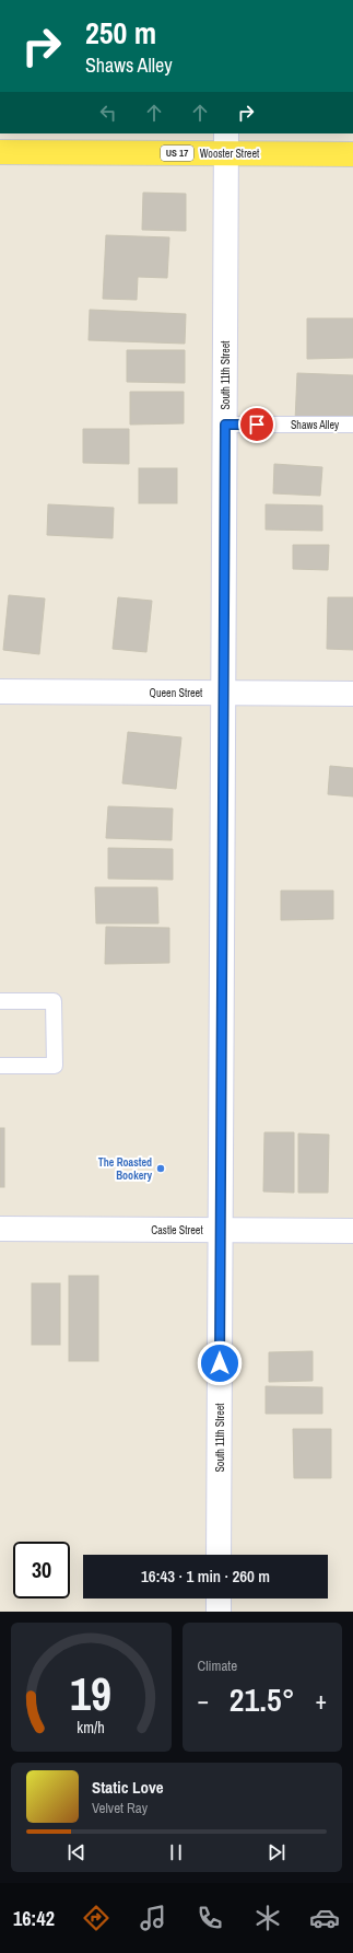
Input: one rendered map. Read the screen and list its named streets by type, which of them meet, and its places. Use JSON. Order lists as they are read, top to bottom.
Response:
{
  "streets": {
    "main road": ["US 17", "Wooster Street"],
    "street": ["South 11th Street", "Queen Street", "Castle Street"],
    "lane": ["Shaws Alley"]
  },
  "crossings": [
    ["Wooster Street", "South 11th Street"],
    ["South 11th Street", "Shaws Alley"],
    ["South 11th Street", "Queen Street"],
    ["South 11th Street", "Castle Street"]
  ],
  "places": ["The Roasted Bookery"],
  "page": {
    "turn": ["250 m", "Shaws Alley"],
    "limit": "30",
    "trip": "16:43 · 1 min · 260 m",
    "tile": "Climate",
    "heat": ["−", "21.5°", "+"],
    "song": ["Static Love", "Velvet Ray"],
    "tabs": "16:42",
    "gauge": ["19", "km/h"]
  }
}
